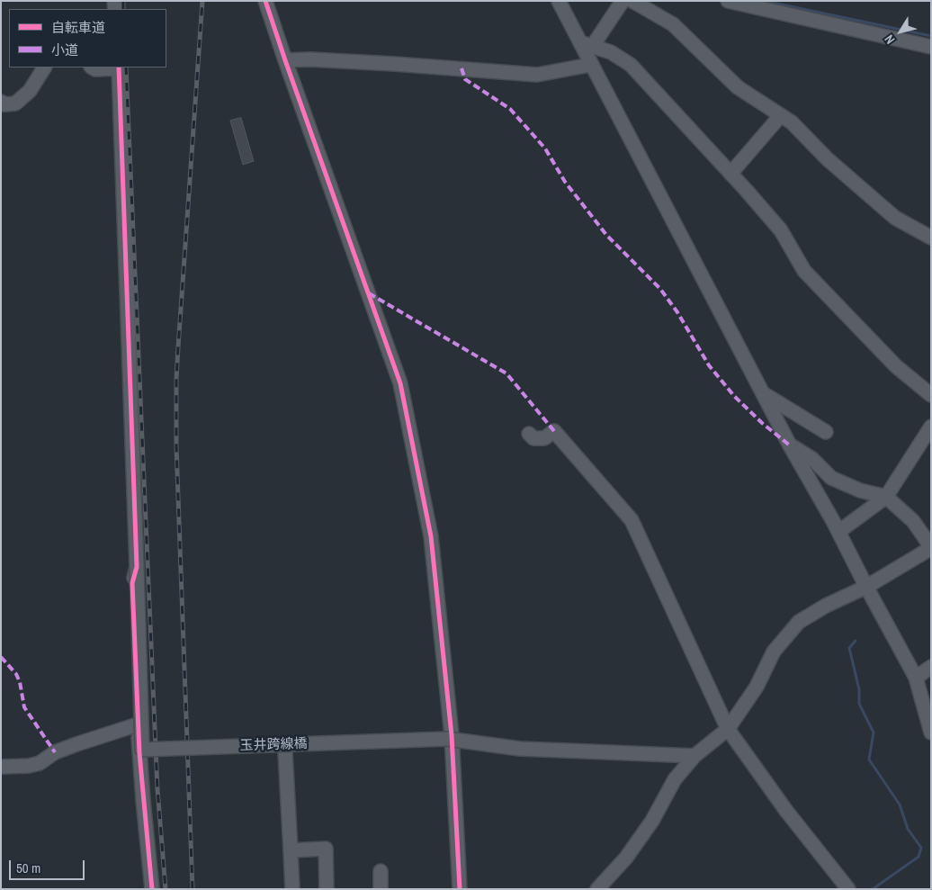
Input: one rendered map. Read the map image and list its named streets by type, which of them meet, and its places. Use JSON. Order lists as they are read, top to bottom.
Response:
{
  "streets": {
    "street": ["玉井跨線橋"]
  },
  "legend": ["自転車道", "小道"],
  "scale_bar": "50 m",
  "north": "bottom left"
}
